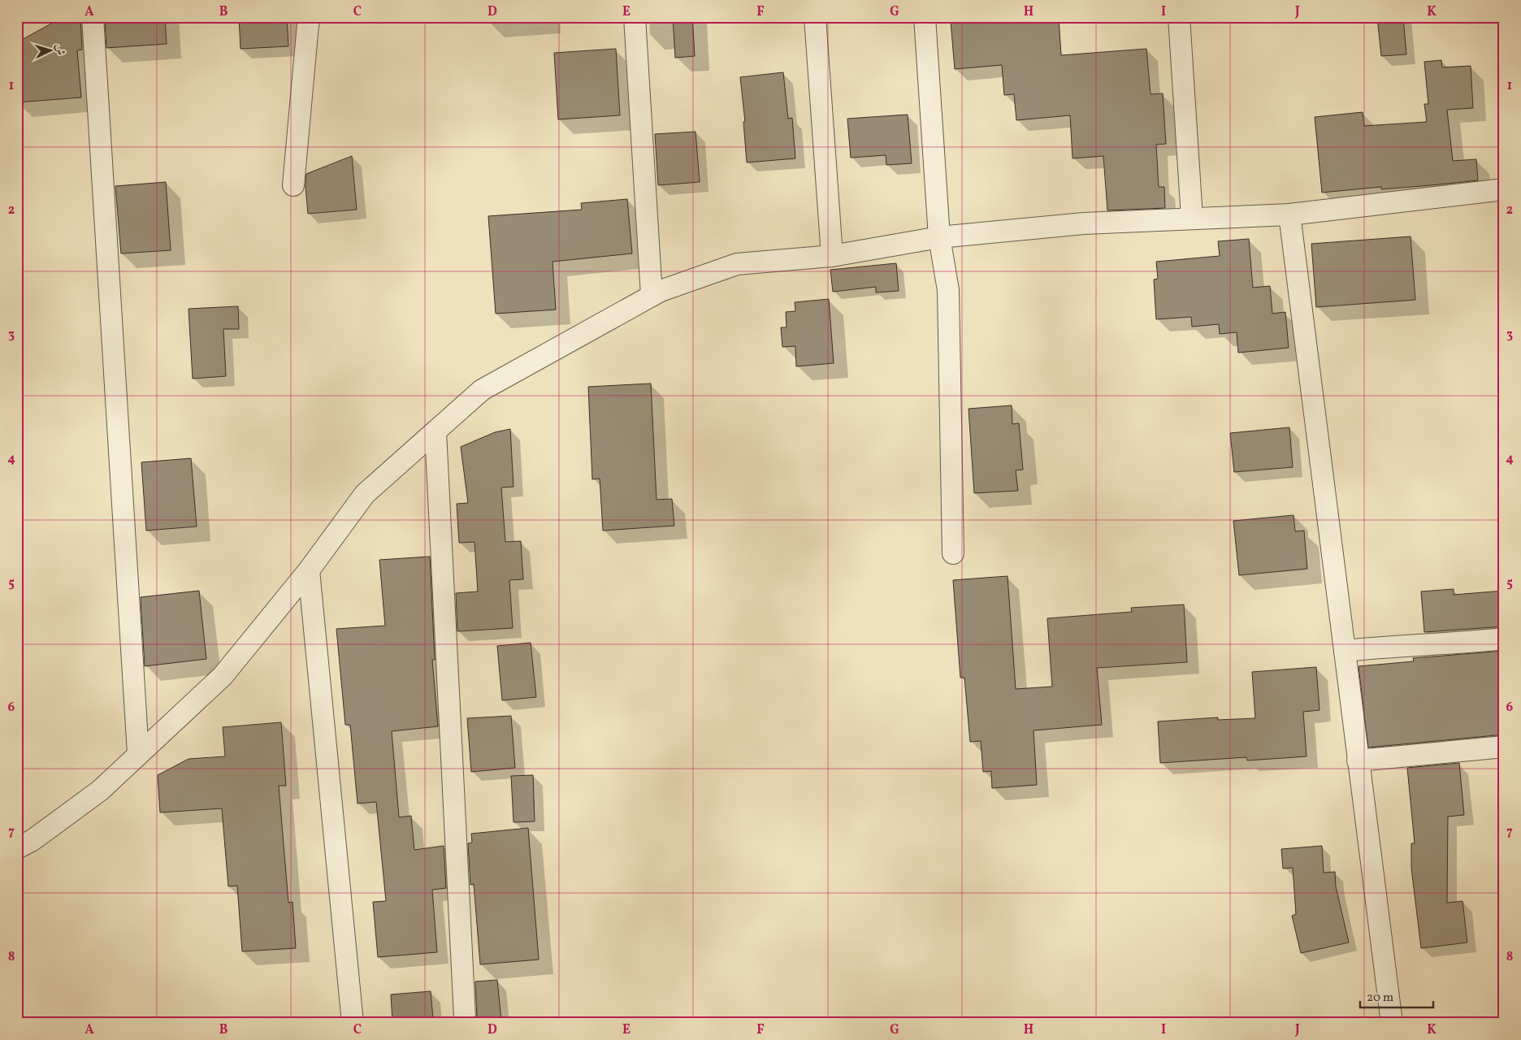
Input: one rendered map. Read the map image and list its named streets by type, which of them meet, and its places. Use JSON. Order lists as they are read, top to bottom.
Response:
{
  "scale_bar": "20 m",
  "north": "right",
  "grid": {
    "columns": [
      "A",
      "B",
      "C",
      "D",
      "E",
      "F",
      "G",
      "H",
      "I",
      "J",
      "K"
    ],
    "rows": [
      "1",
      "2",
      "3",
      "4",
      "5",
      "6",
      "7",
      "8"
    ]
  }
}
